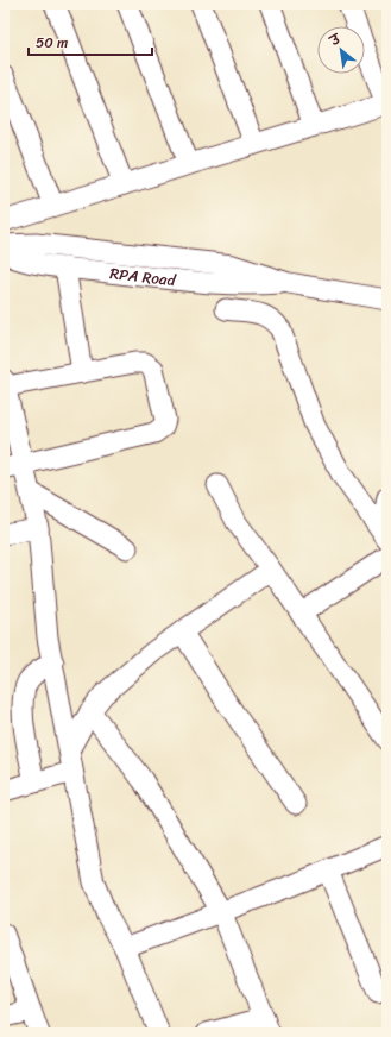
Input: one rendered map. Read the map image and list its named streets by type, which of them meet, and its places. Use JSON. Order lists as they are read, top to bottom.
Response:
{
  "streets": {
    "street": ["RPA Road"]
  },
  "scale_bar": "50 m",
  "north": "top left"
}
